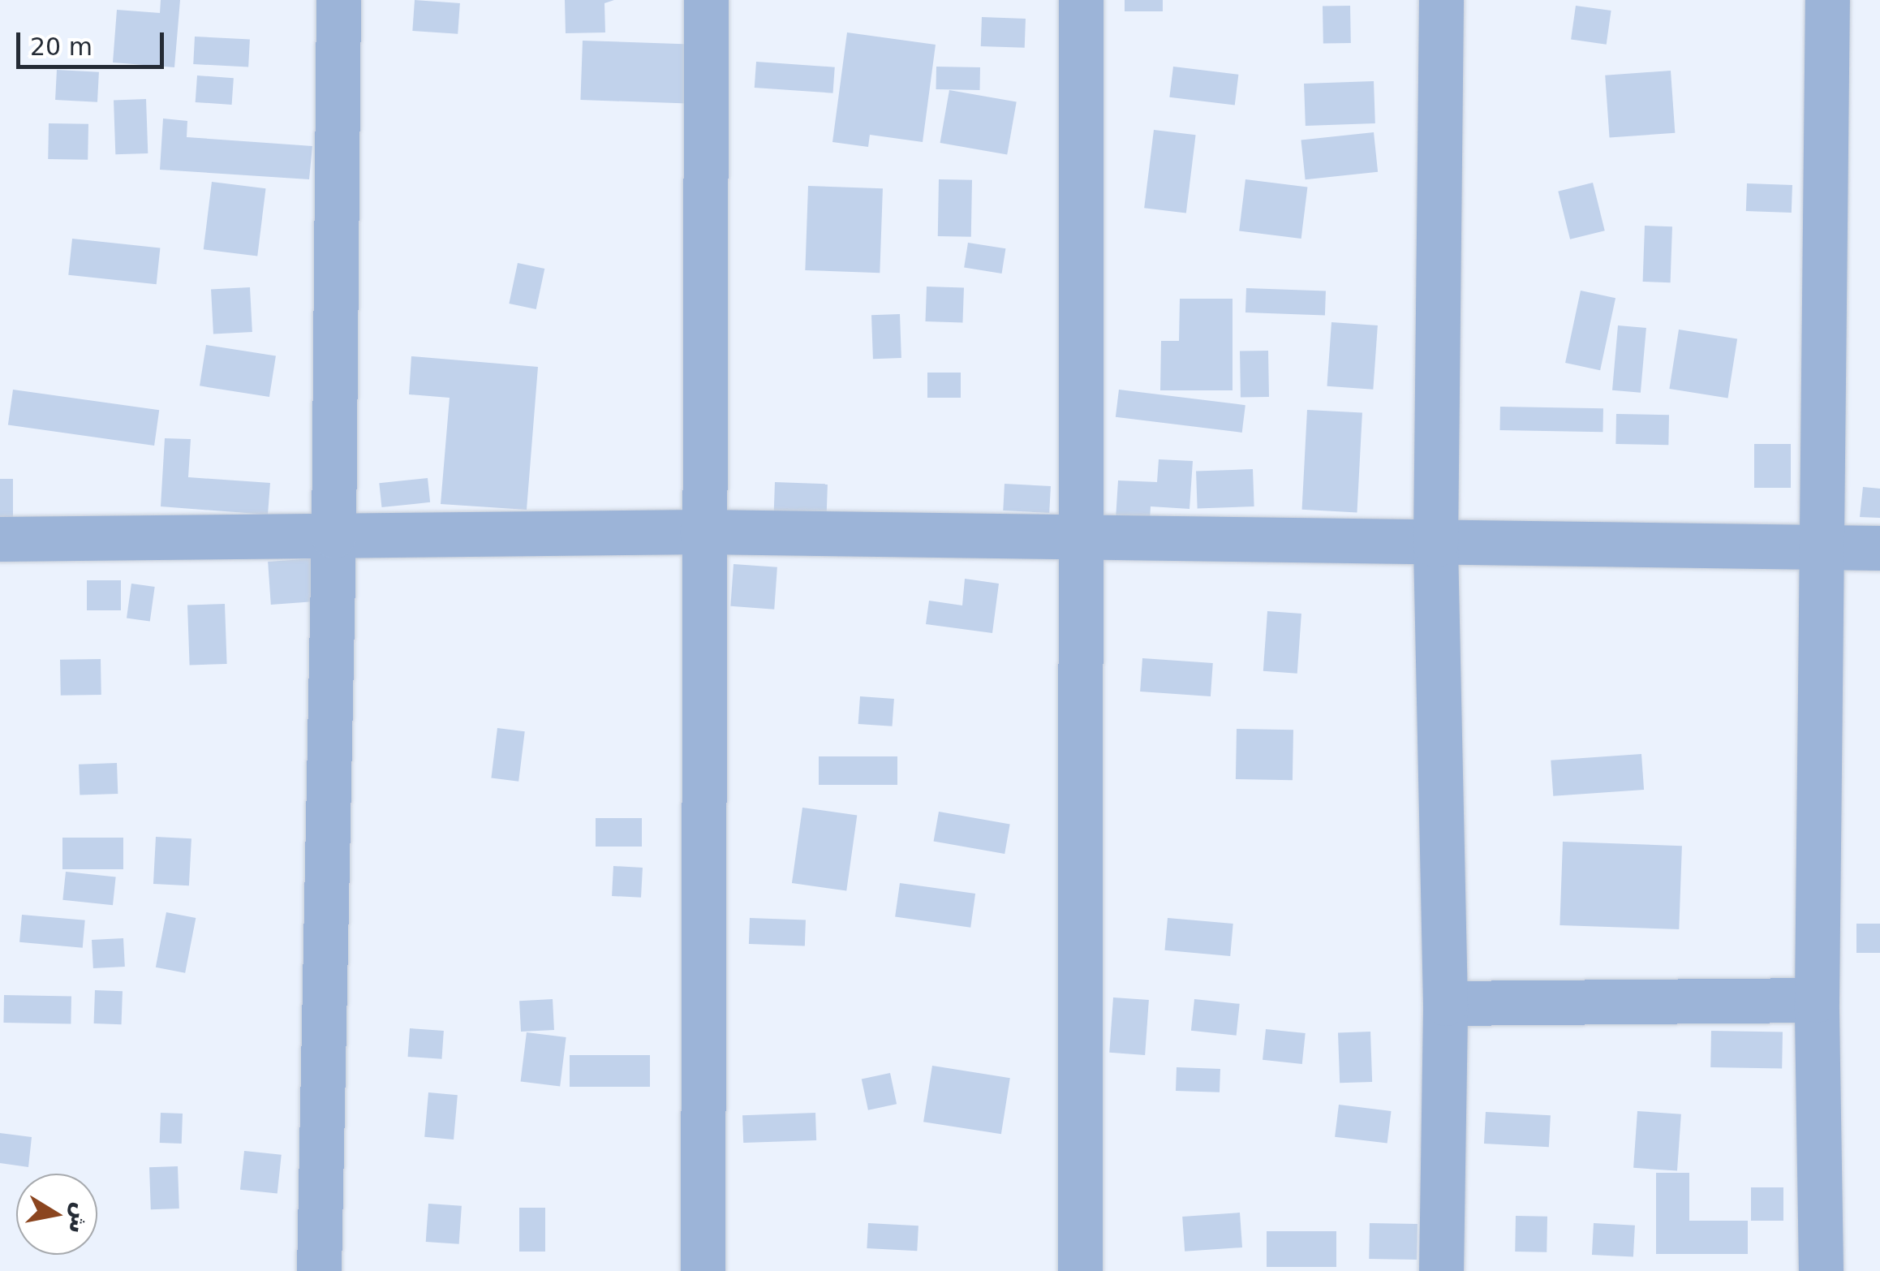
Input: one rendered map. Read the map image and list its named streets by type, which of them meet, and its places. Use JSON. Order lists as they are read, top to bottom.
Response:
{
  "scale_bar": "20 m",
  "north": "right"
}
